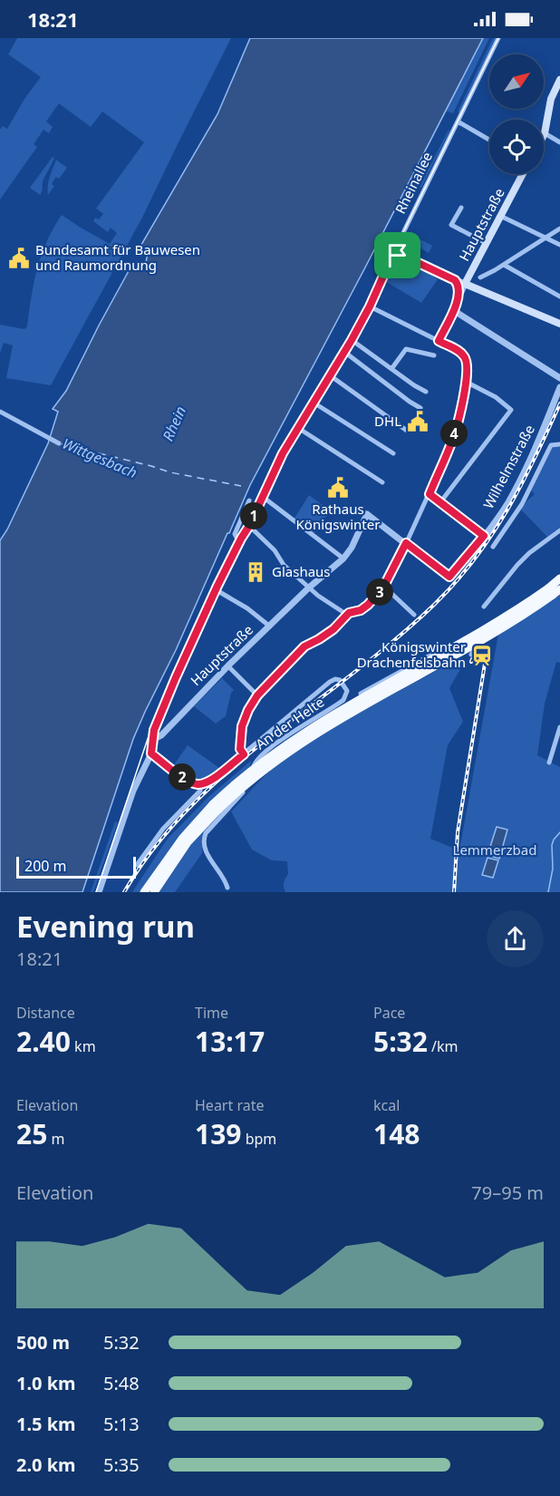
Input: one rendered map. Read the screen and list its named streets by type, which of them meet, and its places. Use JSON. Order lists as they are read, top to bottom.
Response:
{
  "streets": {
    "main road": ["Hauptstraße"],
    "street": ["Rheinallee", "Wilhelmstraße", "An der Helte"]
  },
  "crossings": [
    ["Rheinallee", "Hauptstraße"],
    ["Hauptstraße", "Wilhelmstraße"]
  ],
  "water": ["Rhein", "Wittgesbach"],
  "parks": ["Lemmerzbad"],
  "places": {
    "public building": ["Bundesamt für Bauwesen und Raumordnung", "DHL", "Rathaus Königswinter"],
    "building": ["Glashaus"],
    "station": ["Königswinter Drachenfelsbahn"]
  },
  "scale_bar": "200 m",
  "north": "top right",
  "page": {
    "status": "18:21",
    "pins": [
      "4",
      "1",
      "3",
      "2"
    ],
    "scale": "200 m",
    "heading": ["Evening run", "18:21"],
    "stats": [
      ["Distance", "2.40 km"],
      ["Time", "13:17"],
      ["Pace", "5:32 /km"],
      ["Elevation", "25 m"],
      ["Heart rate", "139 bpm"],
      ["kcal", "148"]
    ],
    "chart": ["Elevation", "79–95 m"],
    "list": [
      {
        "name": "500 m",
        "note": "5:32"
      },
      {
        "name": "1.0 km",
        "note": "5:48"
      },
      {
        "name": "1.5 km",
        "note": "5:13"
      },
      {
        "name": "2.0 km",
        "note": "5:35"
      }
    ]
  }
}
